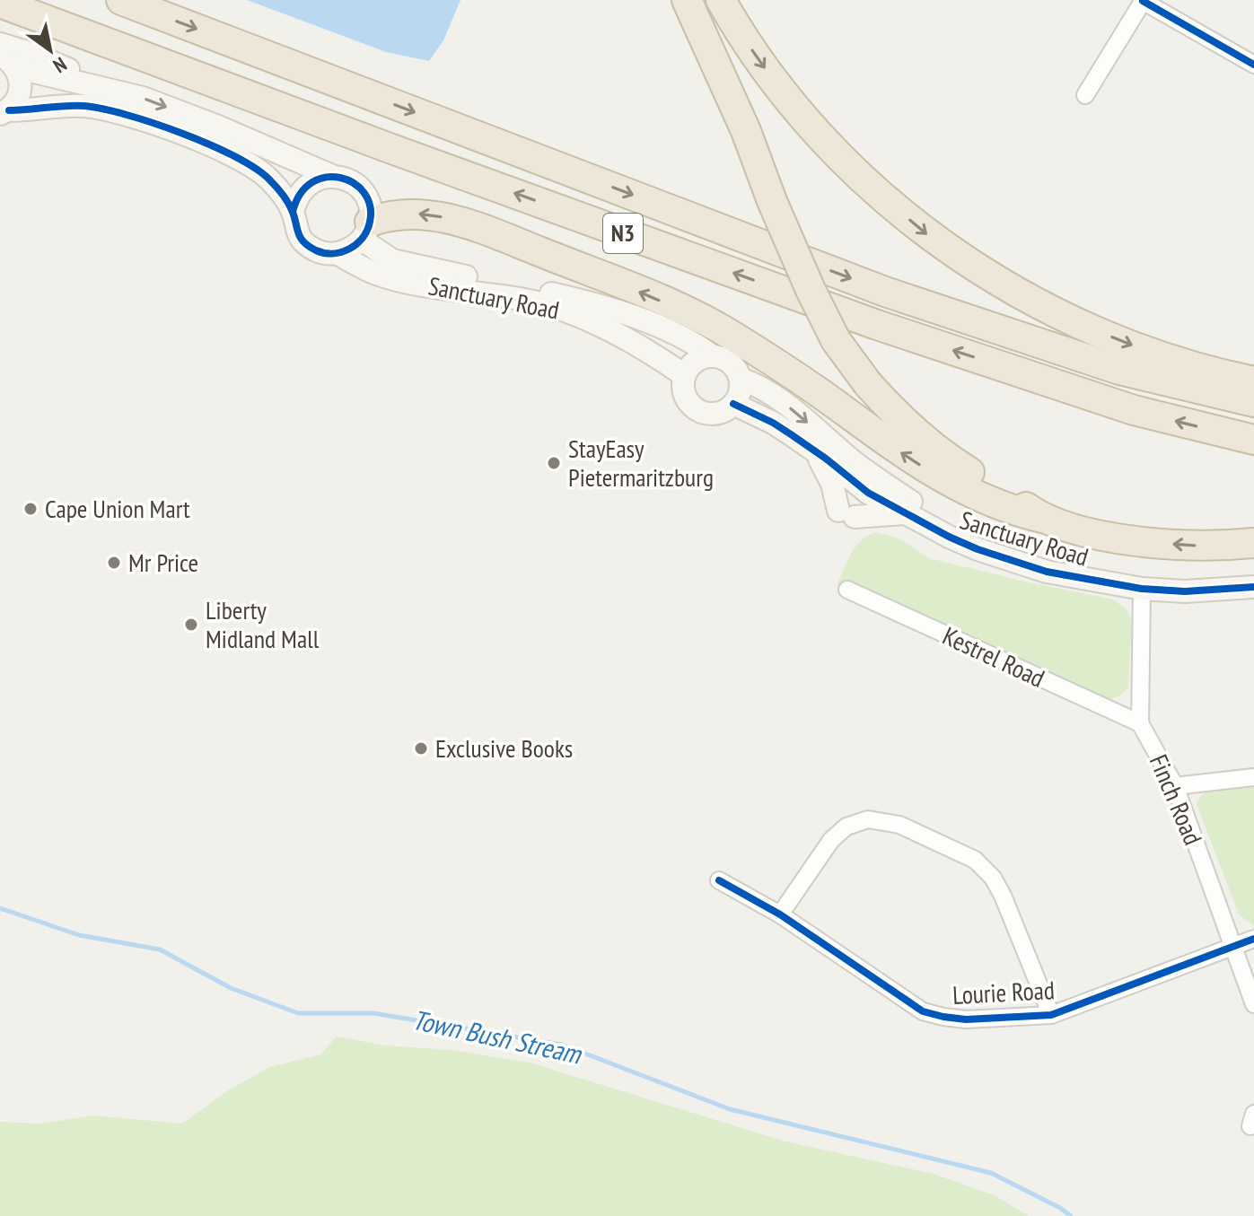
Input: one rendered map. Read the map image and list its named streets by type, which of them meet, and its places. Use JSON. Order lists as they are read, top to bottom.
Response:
{
  "streets": {
    "highway": ["N3"],
    "street": [
      "Sanctuary Road",
      "Kestrel Road",
      "Finch Road",
      "Lourie Road"
    ]
  },
  "crossings": [
    ["Sanctuary Road", "Finch Road"],
    ["Kestrel Road", "Finch Road"],
    ["Finch Road", "Lourie Road"]
  ],
  "water": ["Town Bush Stream"],
  "places": [
    "StayEasy Pietermaritzburg",
    "Cape Union Mart",
    "Mr Price",
    "Liberty Midland Mall",
    "Exclusive Books"
  ],
  "north": "bottom right"
}
